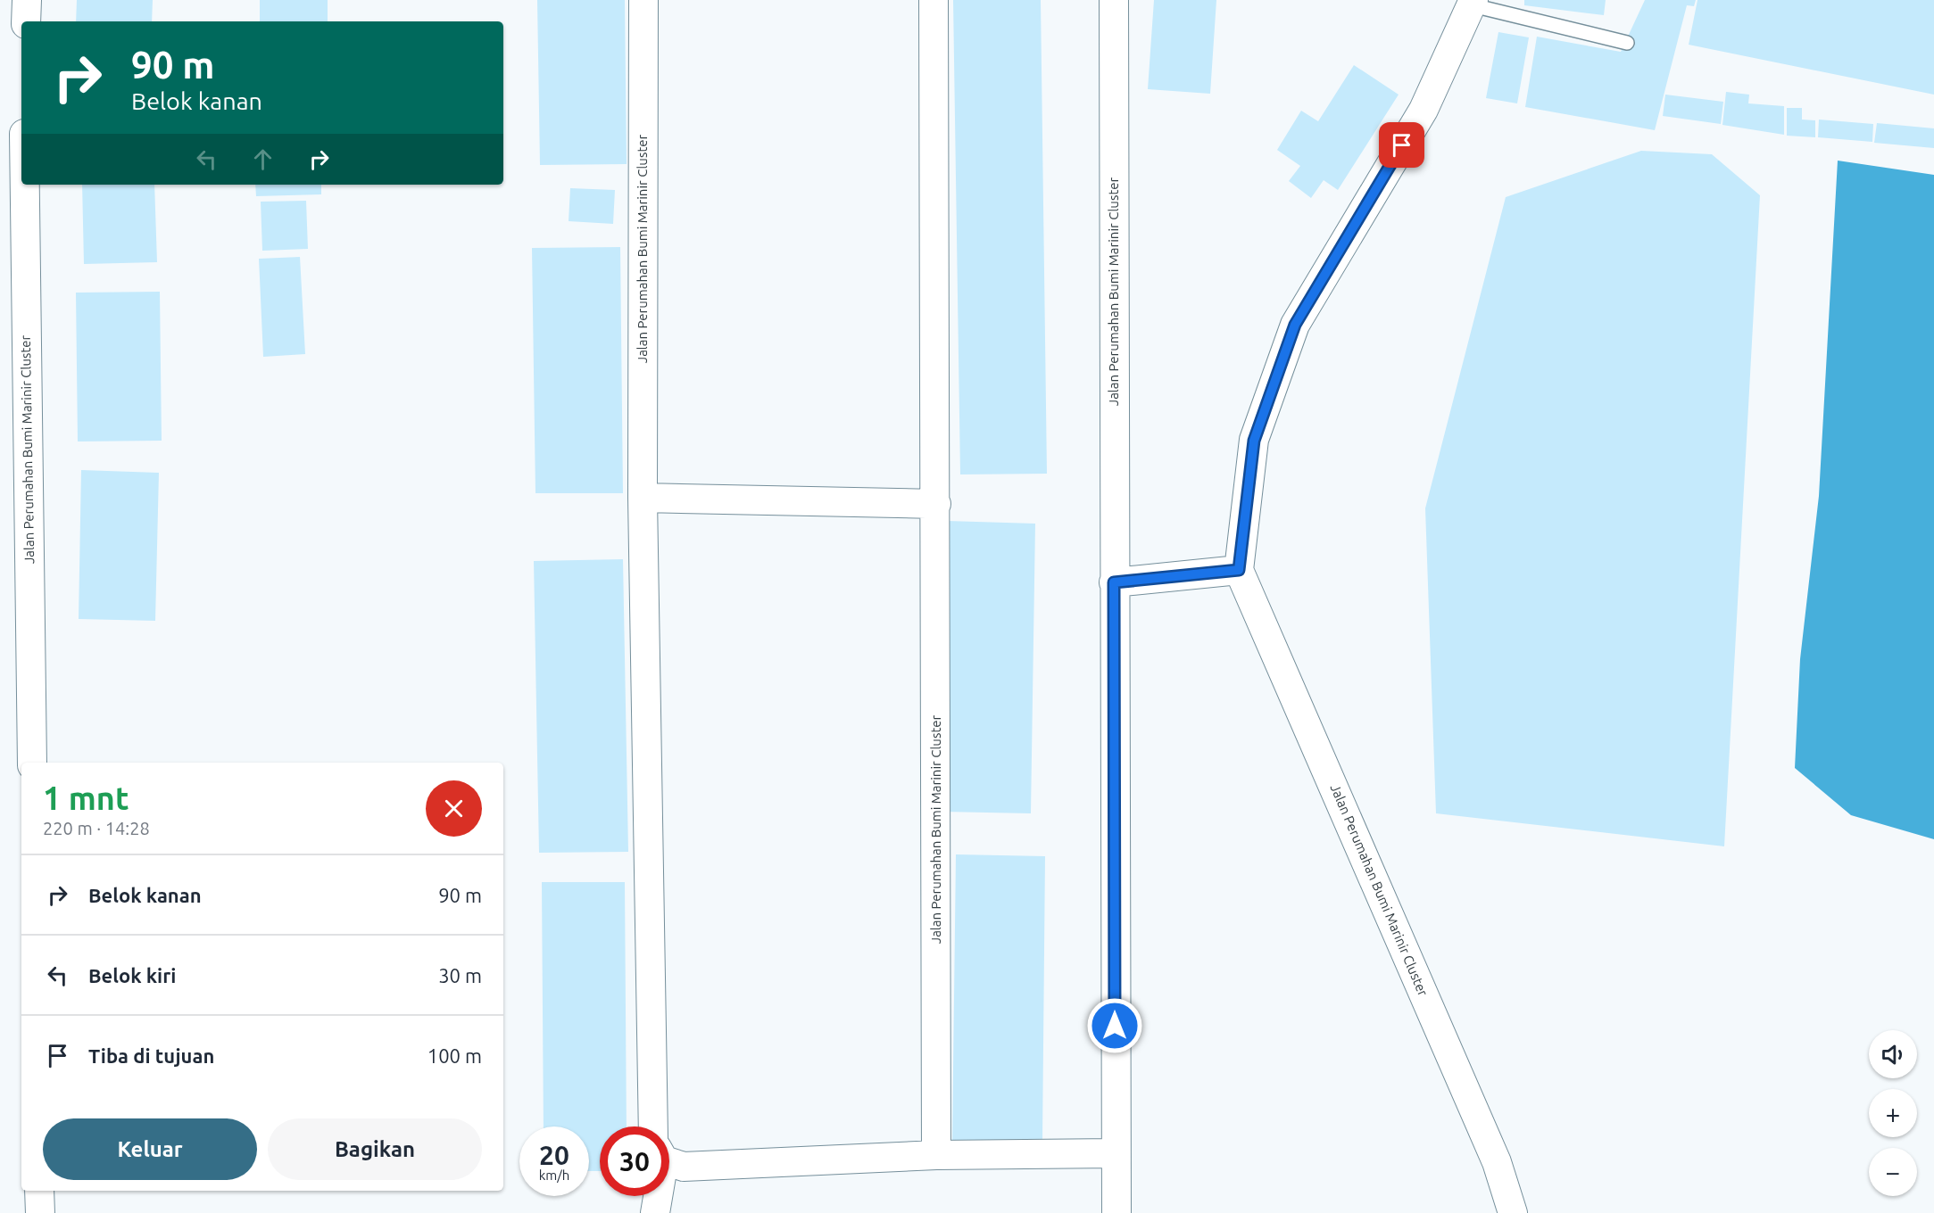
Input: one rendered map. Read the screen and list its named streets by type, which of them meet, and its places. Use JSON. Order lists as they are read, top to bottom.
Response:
{
  "streets": {
    "street": ["Jalan Perumahan Bumi Marinir Cluster"]
  },
  "page": {
    "turn": ["90 m", "Belok kanan"],
    "heading": ["1 mnt", "220 m · 14:28"],
    "list": [
      {
        "name": "Belok kanan",
        "value": "90 m"
      },
      {
        "name": "Belok kiri",
        "value": "30 m"
      },
      {
        "name": "Tiba di tujuan",
        "value": "100 m"
      }
    ],
    "map_buttons": ["+", "−"],
    "buttons": ["Keluar", "Bagikan"],
    "speed": "20 km/h",
    "limit": "30"
  }
}
